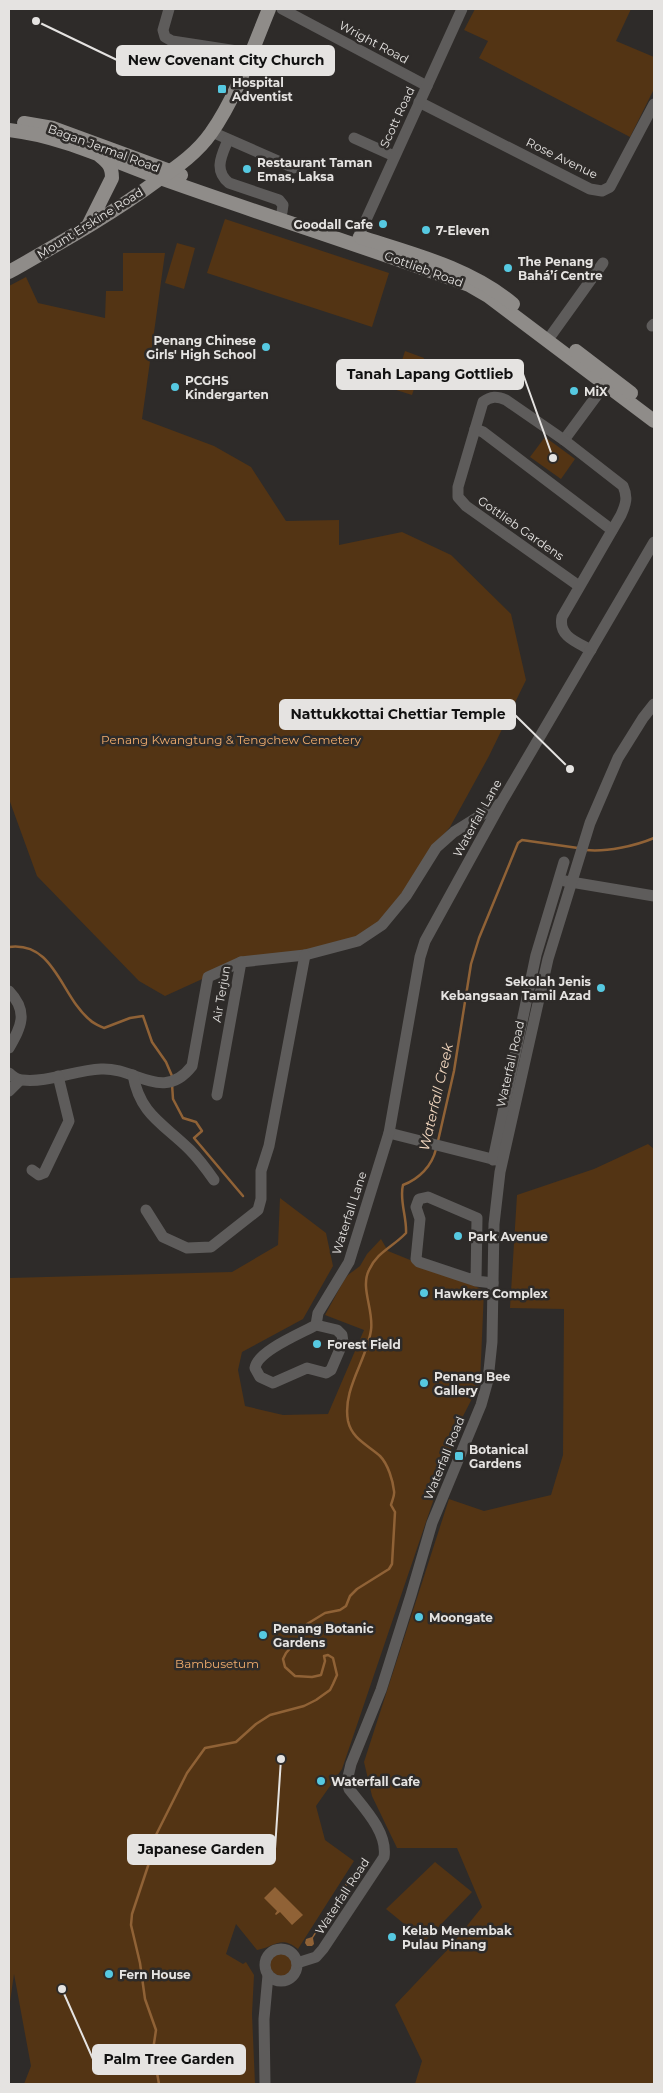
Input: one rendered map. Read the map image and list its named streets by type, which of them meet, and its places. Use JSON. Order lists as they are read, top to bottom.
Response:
{
  "streets": {
    "main road": ["Bagan Jermal Road", "Mount Erskine Road", "Gottlieb Road"],
    "street": [
      "Wright Road",
      "Scott Road",
      "Rose Avenue",
      "Gottlieb Gardens",
      "Waterfall Lane",
      "Air Terjun",
      "Waterfall Road"
    ]
  },
  "crossings": [
    ["Wright Road", "Scott Road"],
    ["Scott Road", "Rose Avenue"],
    ["Scott Road", "Gottlieb Road"],
    ["Bagan Jermal Road", "Mount Erskine Road"],
    ["Bagan Jermal Road", "Gottlieb Road"],
    ["Mount Erskine Road", "Gottlieb Road"],
    ["Gottlieb Gardens", "Waterfall Lane"],
    ["Waterfall Lane", "Air Terjun"]
  ],
  "water": ["Waterfall Creek"],
  "parks": ["Penang Kwangtung & Tengchew Cemetery", "Bambusetum"],
  "places": {
    "other": [
      "New Covenant City Church",
      "Restaurant Taman Emas, Laksa",
      "Goodall Cafe",
      "7-Eleven",
      "The Penang Bahá’í Centre",
      "Penang Chinese Girls' High School",
      "PCGHS Kindergarten",
      "MiX",
      "Tanah Lapang Gottlieb",
      "Nattukkottai Chettiar Temple",
      "Sekolah Jenis Kebangsaan Tamil Azad",
      "Park Avenue",
      "Hawkers Complex",
      "Forest Field",
      "Penang Bee Gallery",
      "Moongate",
      "Penang Botanic Gardens",
      "Japanese Garden",
      "Waterfall Cafe",
      "Kelab Menembak Pulau Pinang",
      "Fern House",
      "Palm Tree Garden"
    ],
    "transit": ["Hospital Adventist", "Botanical Gardens"]
  }
}
